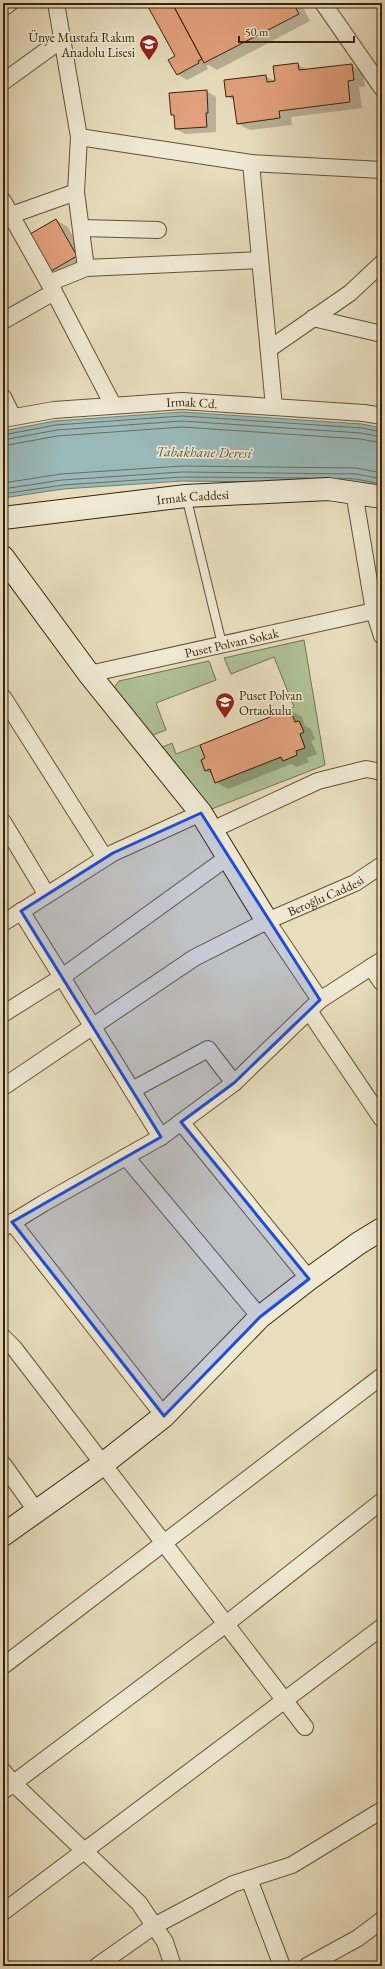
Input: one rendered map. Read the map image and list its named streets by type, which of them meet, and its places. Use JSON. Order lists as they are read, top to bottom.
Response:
{
  "streets": {
    "street": [
      "Irmak Cd.",
      "Irmak Caddesi",
      "Puset Polvan Sokak",
      "Beroğlu Caddesi"
    ]
  },
  "water": ["Tabakhane Deresi"],
  "places": {
    "school or university": ["Ünye Mustafa Rakım Anadolu Lisesi", "Puset Polvan Ortaokulu"]
  },
  "scale_bar": "50 m"
}
